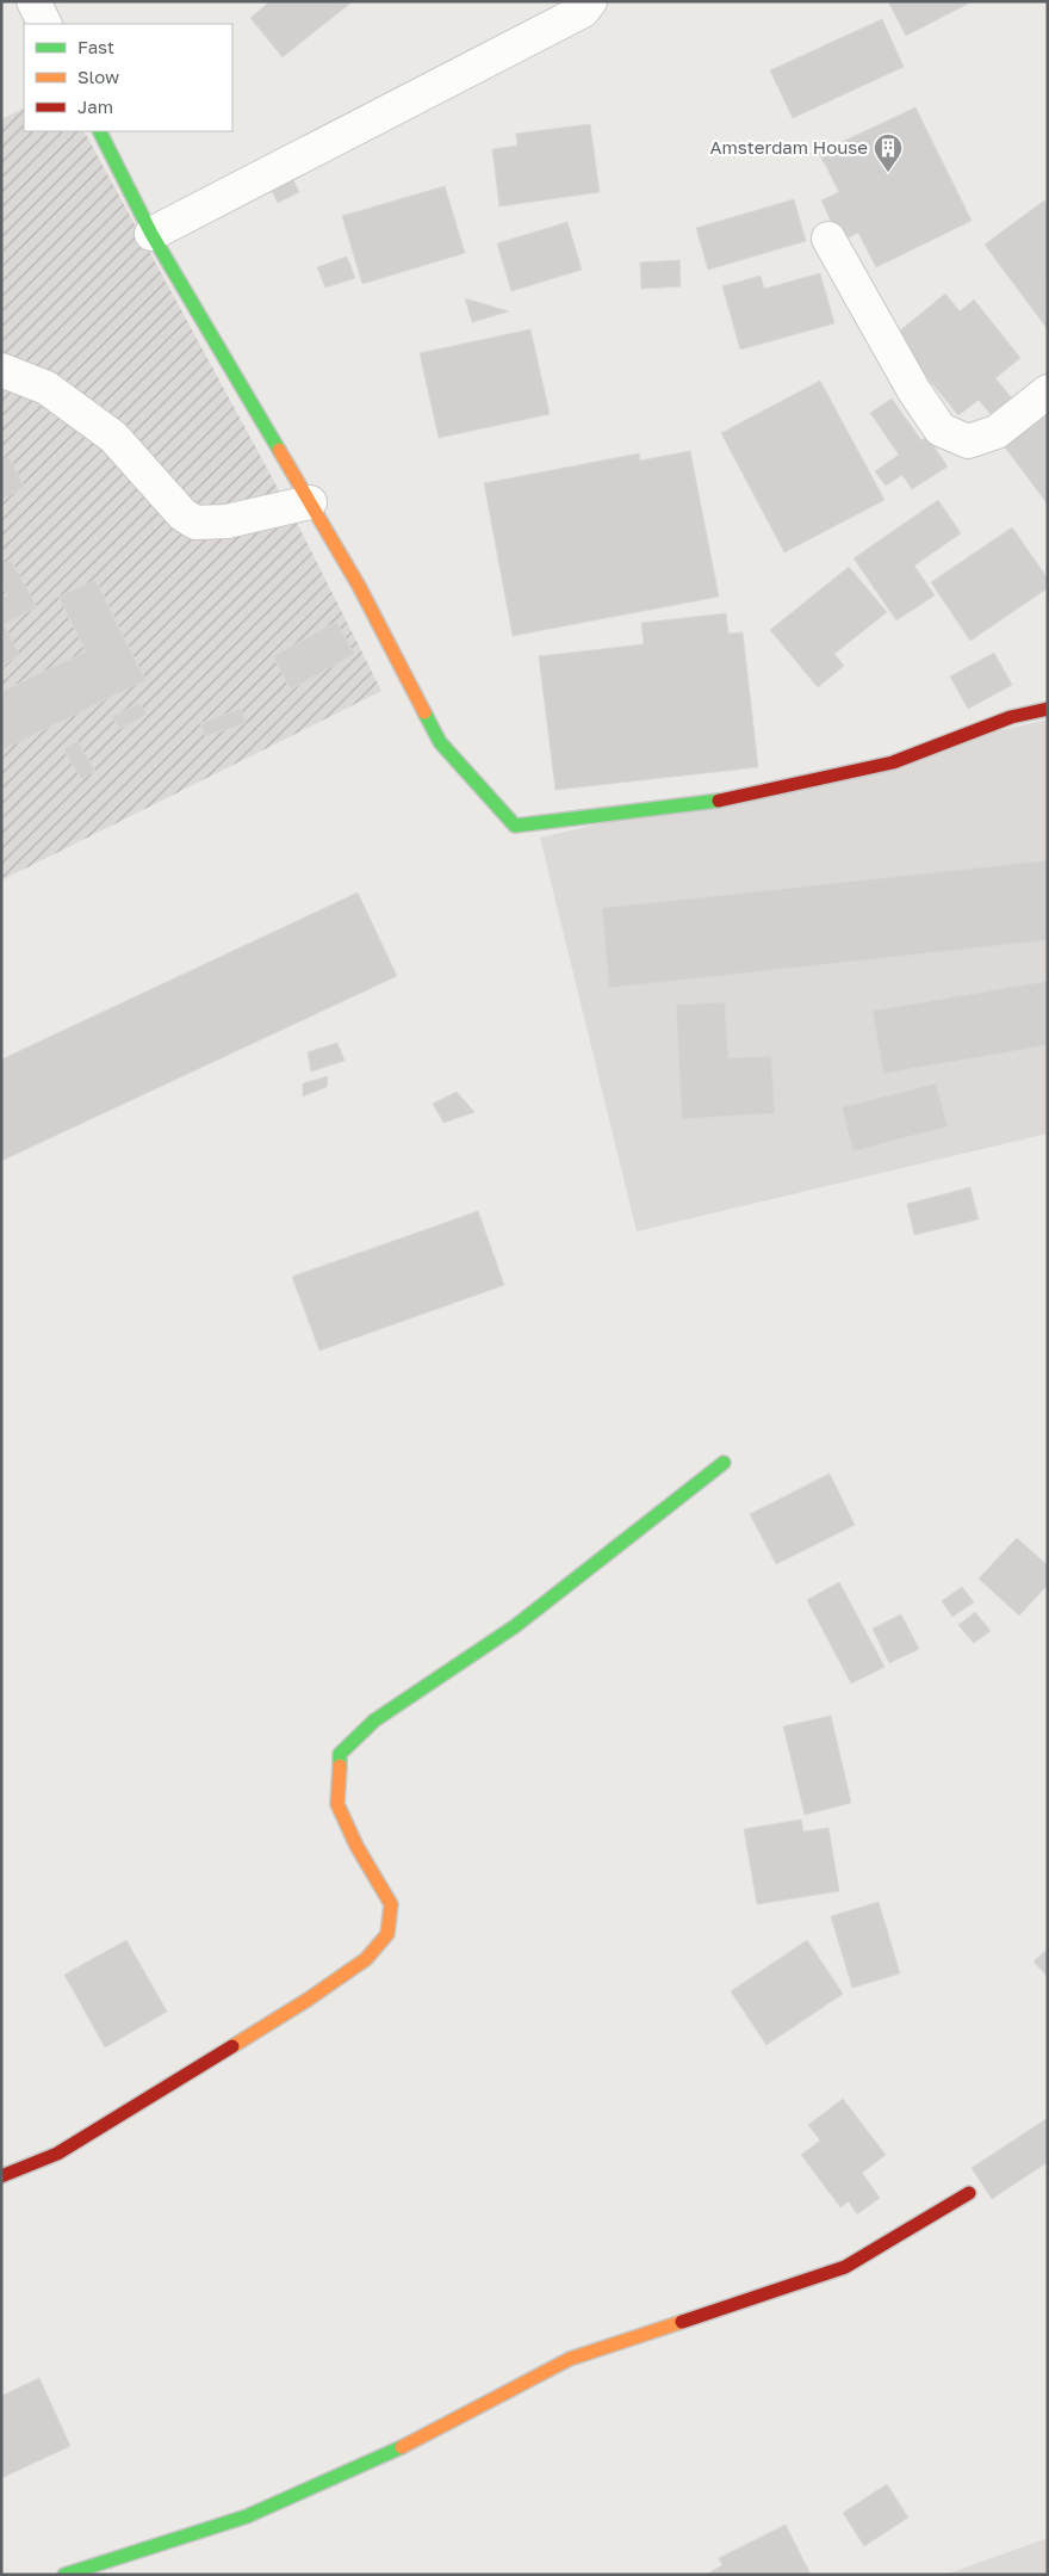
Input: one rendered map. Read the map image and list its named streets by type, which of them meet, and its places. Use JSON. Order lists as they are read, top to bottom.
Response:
{
  "places": {
    "building": ["Amsterdam House"]
  },
  "legend": ["Fast", "Slow", "Jam"]
}
